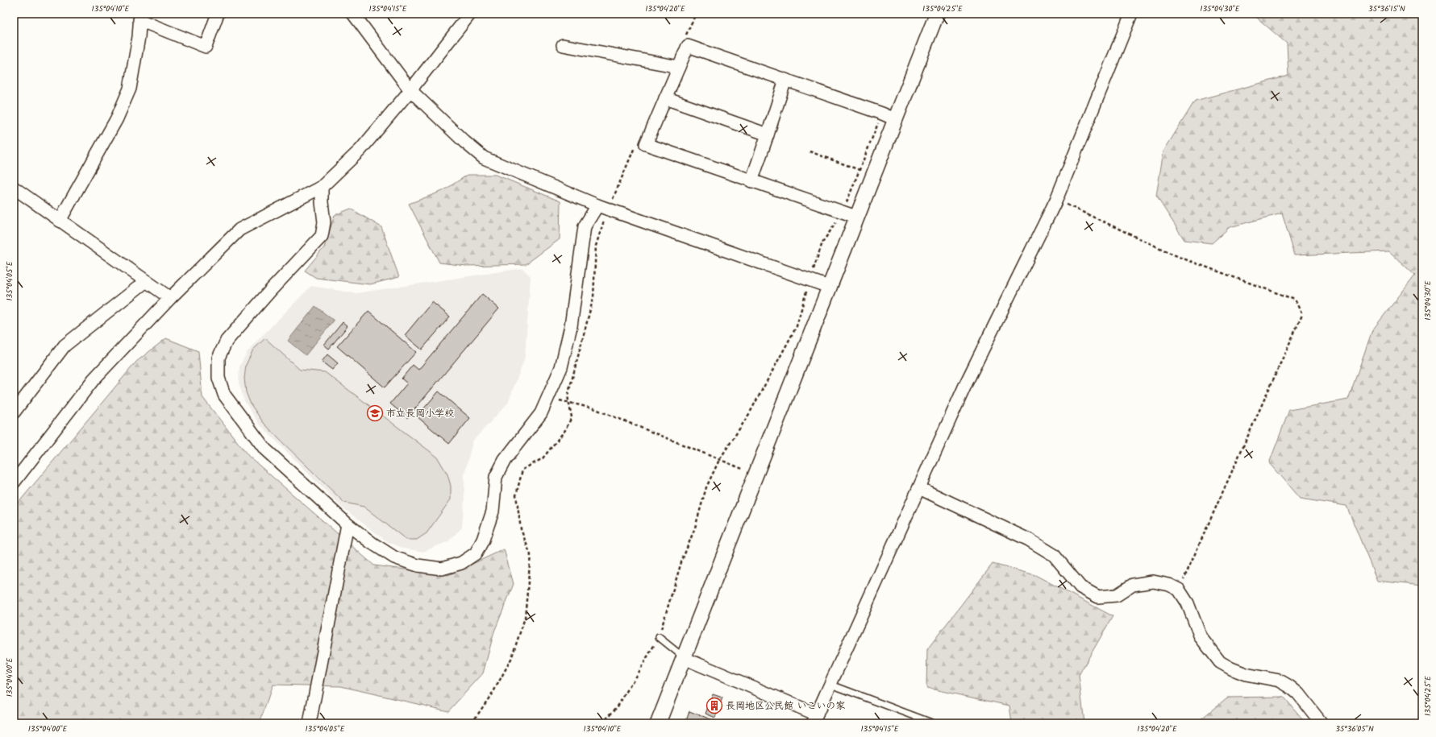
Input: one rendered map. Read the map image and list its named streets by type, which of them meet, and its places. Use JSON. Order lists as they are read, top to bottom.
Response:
{
  "places": {
    "school or university": ["市立長岡小学校"],
    "building": ["長岡地区公民館 いこいの家"]
  },
  "coordinates": [
    "135°04'10\"E",
    "135°04'15\"E",
    "135°04'20\"E",
    "135°04'25\"E",
    "135°04'30\"E",
    "35°36'15\"N",
    "135°04'05\"E",
    "135°04'00\"E",
    "35°36'05\"N"
  ]
}
